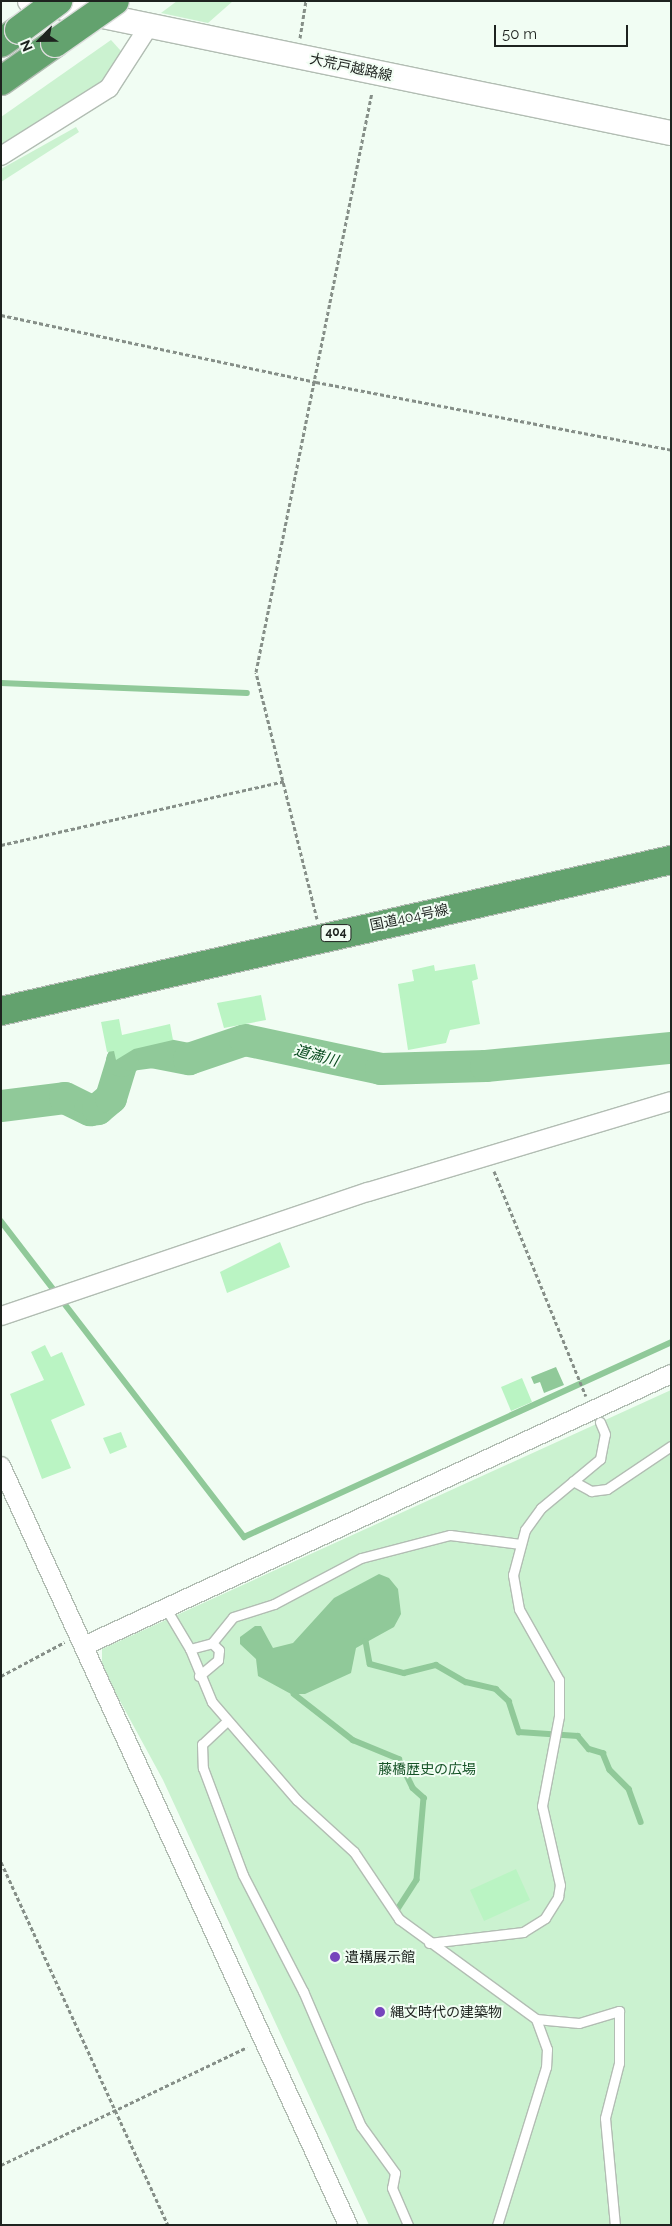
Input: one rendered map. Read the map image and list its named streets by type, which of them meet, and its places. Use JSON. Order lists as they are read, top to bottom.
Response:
{
  "streets": {
    "highway": ["国道404号線", "404"],
    "main road": ["大荒戸越路線"]
  },
  "water": ["道満川"],
  "parks": ["藤橋歴史の広場"],
  "places": ["遺構展示館", "縄文時代の建築物"],
  "scale_bar": "50 m",
  "north": "bottom left"
}
